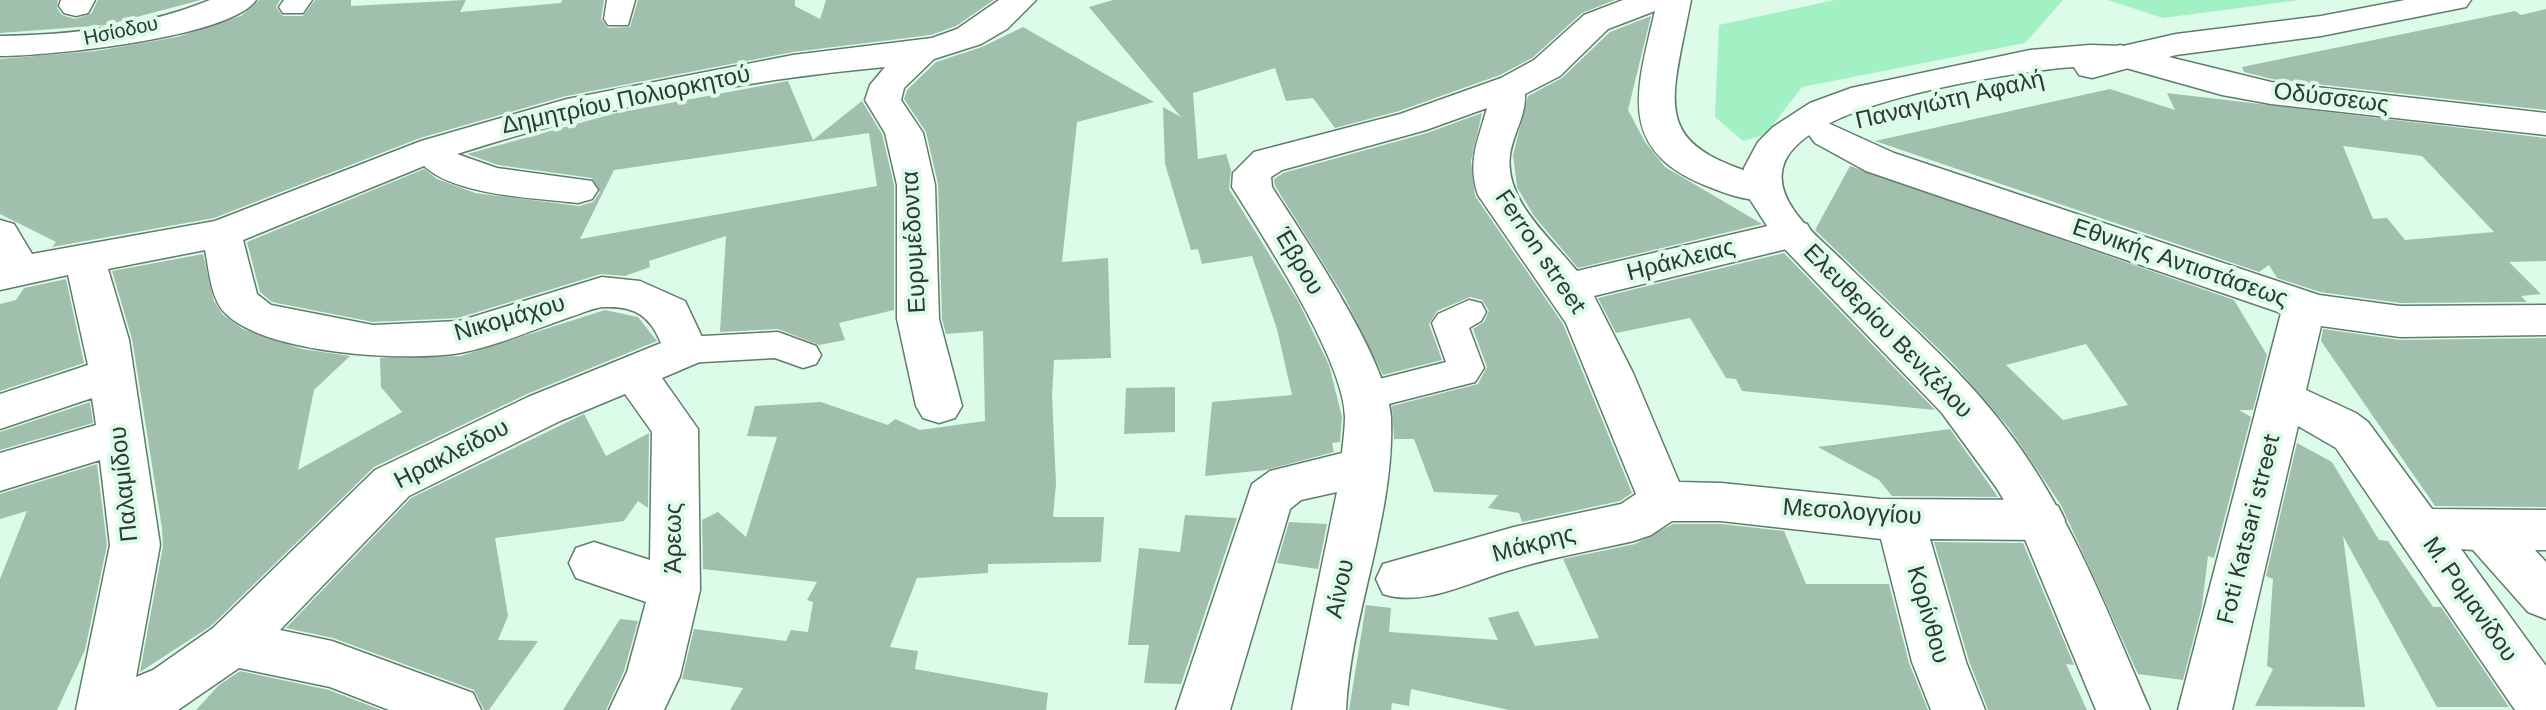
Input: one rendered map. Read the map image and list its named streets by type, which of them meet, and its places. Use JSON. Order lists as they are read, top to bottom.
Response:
{
  "streets": {
    "street": [
      "Ησίοδου",
      "Οδύσσεως",
      "Δημητρίου Πολιορκητού",
      "Παναγιώτη Αφαλή",
      "Ευρυμέδοντα",
      "Ferron street",
      "Ηράκλειας",
      "Έβρου",
      "Εθνικής Αντιστάσεως",
      "Νικομάχου",
      "Ελευθερίου Βενιζέλου",
      "Ηρακλείδου",
      "Παλαμίδου",
      "Μεσολογγίου",
      "Foti Katsari street",
      "Άρεως",
      "Μάκρης",
      "Αίνου",
      "Μ. Ρομανίδου",
      "Κορίνθου"
    ]
  },
  "crossings": [
    ["Οδύσσεως", "Παναγιώτη Αφαλή"],
    ["Δημητρίου Πολιορκητού", "Ευρυμέδοντα"],
    ["Δημητρίου Πολιορκητού", "Νικομάχου"],
    ["Δημητρίου Πολιορκητού", "Παλαμίδου"],
    ["Παναγιώτη Αφαλή", "Ηράκλειας"],
    ["Παναγιώτη Αφαλή", "Εθνικής Αντιστάσεως"],
    ["Παναγιώτη Αφαλή", "Ελευθερίου Βενιζέλου"],
    ["Ferron street", "Ηράκλειας"],
    ["Ferron street", "Έβρου"],
    ["Ferron street", "Μεσολογγίου"],
    ["Ferron street", "Μάκρης"],
    ["Ηράκλειας", "Ελευθερίου Βενιζέλου"],
    ["Έβρου", "Αίνου"],
    ["Εθνικής Αντιστάσεως", "Foti Katsari street"],
    ["Νικομάχου", "Ηρακλείδου"],
    ["Ελευθερίου Βενιζέλου", "Μεσολογγίου"],
    ["Ηρακλείδου", "Άρεως"],
    ["Μεσολογγίου", "Μάκρης"],
    ["Μεσολογγίου", "Κορίνθου"],
    ["Foti Katsari street", "Μ. Ρομανίδου"]
  ]
}
